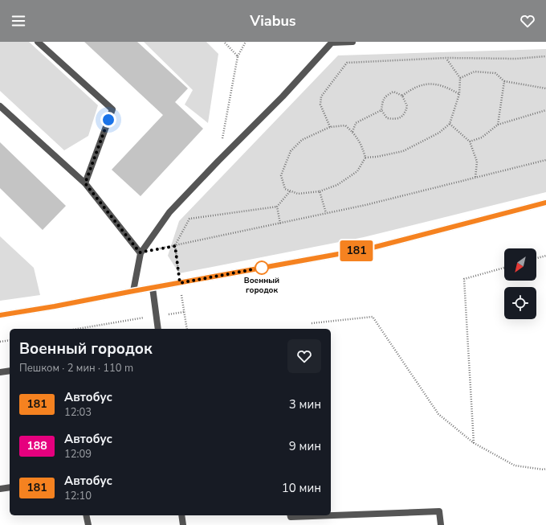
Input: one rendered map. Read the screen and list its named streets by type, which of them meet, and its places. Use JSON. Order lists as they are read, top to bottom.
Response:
{
  "places": ["Военный городок"],
  "lines": ["bus line 181"],
  "north": "bottom left",
  "page": {
    "header": "Viabus",
    "on_map": "181",
    "heading": ["Военный городок", "Пешком · 2 мин · 110 m"],
    "list": [
      {
        "mark": "181",
        "name": "Автобус",
        "note": "12:03",
        "value": "3 мин"
      },
      {
        "mark": "188",
        "name": "Автобус",
        "note": "12:09",
        "value": "9 мин"
      },
      {
        "mark": "181",
        "name": "Автобус",
        "note": "12:10",
        "value": "10 мин"
      }
    ]
  }
}
